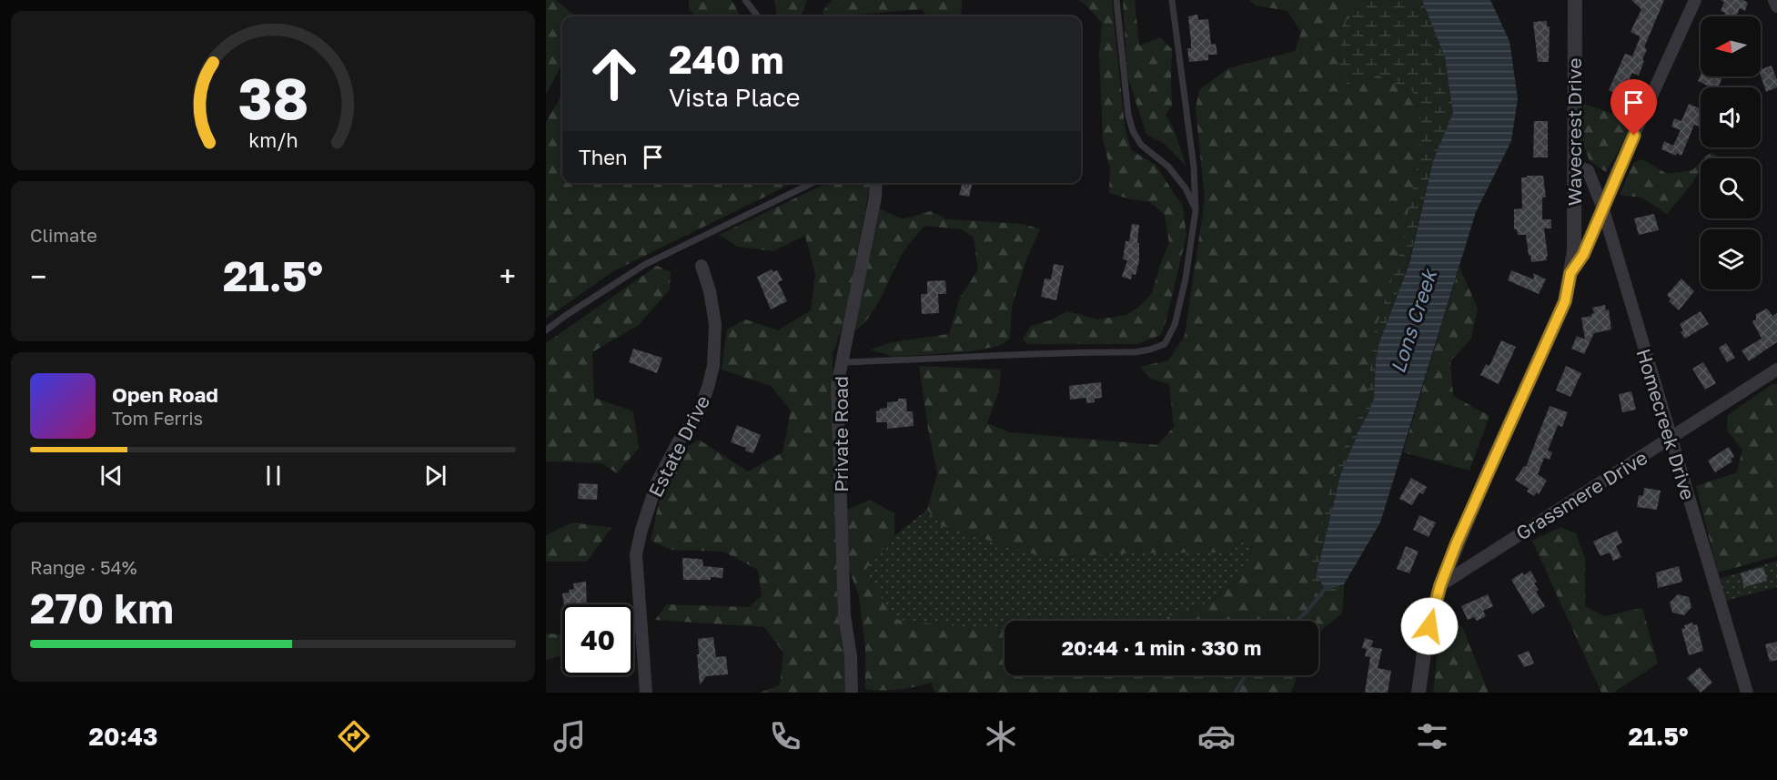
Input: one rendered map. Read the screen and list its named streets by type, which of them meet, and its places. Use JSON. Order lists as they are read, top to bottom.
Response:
{
  "streets": {
    "street": [
      "Wavecrest Drive",
      "Homecreek Drive",
      "Private Road",
      "Estate Drive",
      "Grassmere Drive"
    ]
  },
  "crossings": [
    ["Wavecrest Drive", "Homecreek Drive"],
    ["Wavecrest Drive", "Grassmere Drive"],
    ["Homecreek Drive", "Grassmere Drive"]
  ],
  "water": ["Lons Creek"],
  "north": "left",
  "page": {
    "turn": ["240 m", "Vista Place"],
    "then": "Then",
    "tile": [
      "Climate",
      ["Range · 54%", "270 km"]
    ],
    "heat": ["−", "21.5°", "+"],
    "song": ["Open Road", "Tom Ferris"],
    "limit": "40",
    "trip": "20:44 · 1 min · 330 m",
    "tabs": ["20:43", "21.5°"],
    "gauge": ["38", "km/h"]
  }
}
